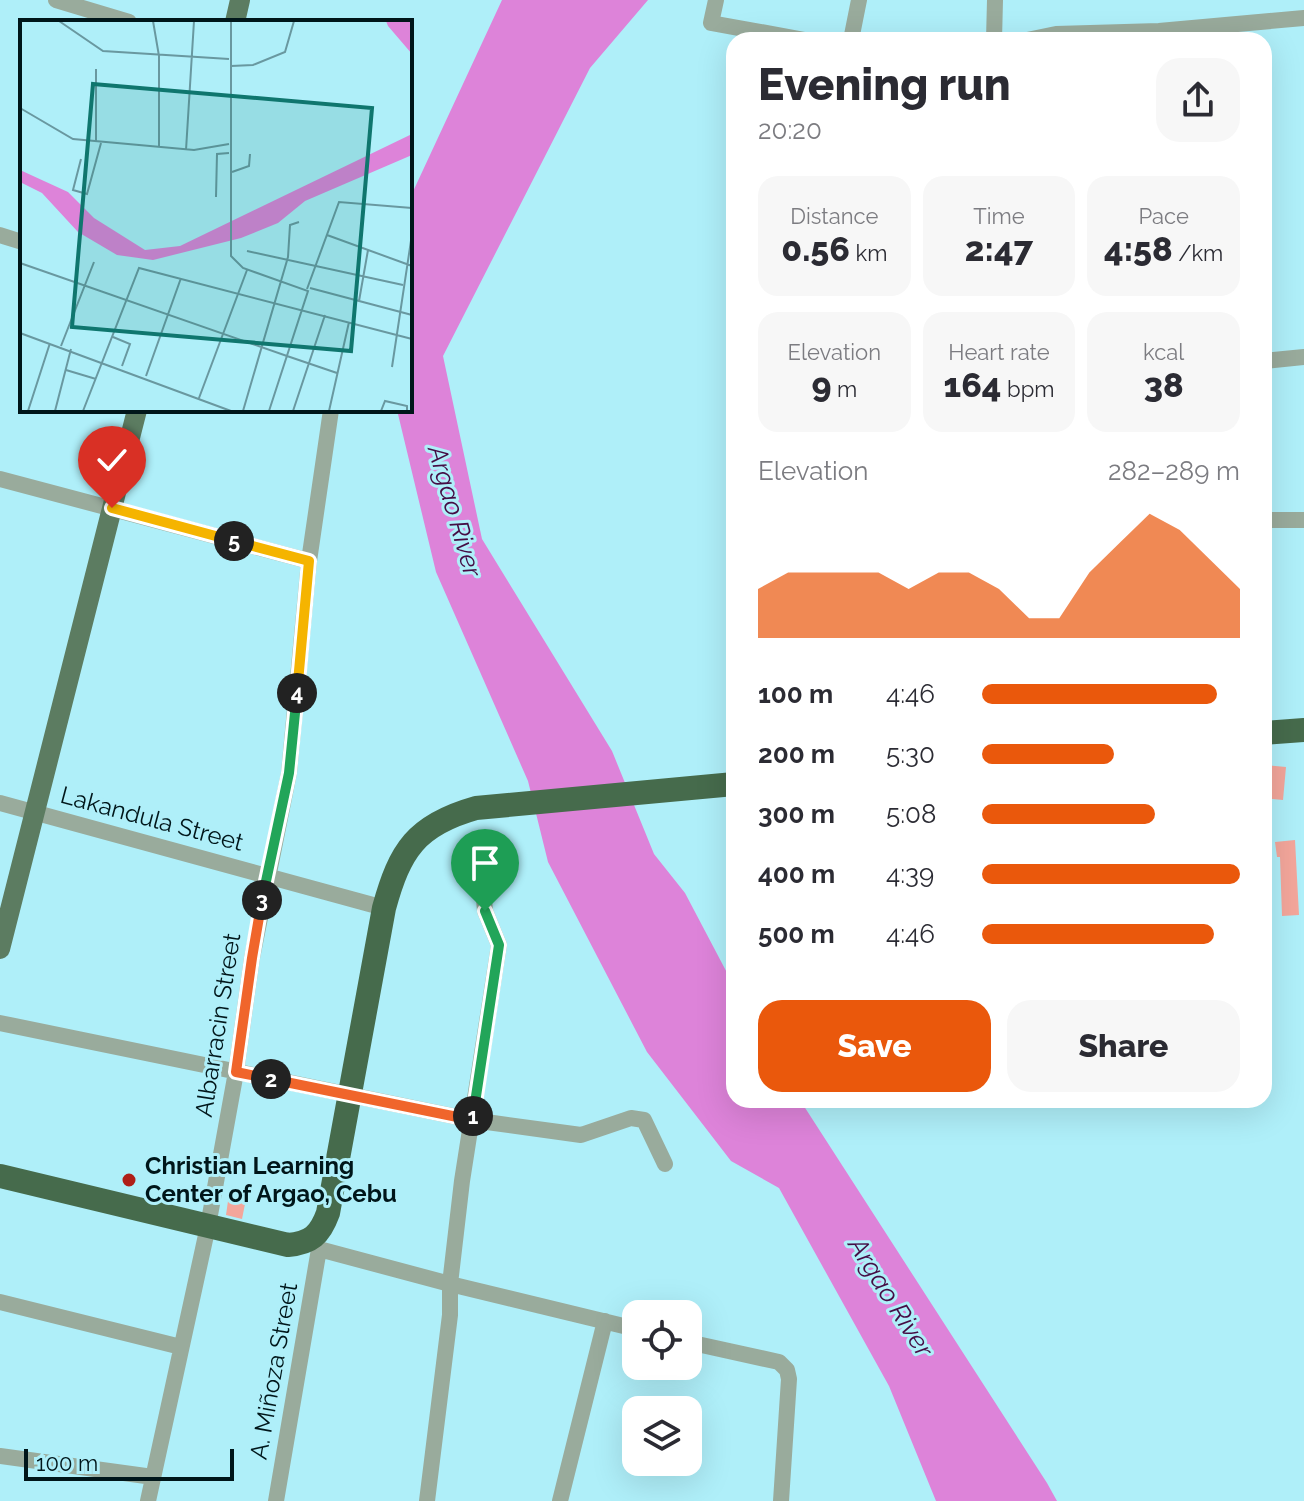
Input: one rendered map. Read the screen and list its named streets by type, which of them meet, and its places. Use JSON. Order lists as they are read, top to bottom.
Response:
{
  "streets": {
    "street": ["Lakandula Street", "Albarracin Street", "A. Miñoza Street"]
  },
  "crossings": [
    ["Lakandula Street", "Albarracin Street"]
  ],
  "water": ["Argao River"],
  "places": ["Christian Learning Center of Argao, Cebu"],
  "scale_bar": "100 m",
  "page": {
    "heading": ["Evening run", "20:20"],
    "stats": [
      ["Distance", "0.56 km"],
      ["Time", "2:47"],
      ["Pace", "4:58 /km"],
      ["Elevation", "9 m"],
      ["Heart rate", "164 bpm"],
      ["kcal", "38"]
    ],
    "chart": ["Elevation", "282–289 m"],
    "pins": [
      "5",
      "4",
      "3",
      "2",
      "1"
    ],
    "list": [
      {
        "name": "100 m",
        "note": "4:46"
      },
      {
        "name": "200 m",
        "note": "5:30"
      },
      {
        "name": "300 m",
        "note": "5:08"
      },
      {
        "name": "400 m",
        "note": "4:39"
      },
      {
        "name": "500 m",
        "note": "4:46"
      }
    ],
    "buttons": ["Save", "Share"],
    "scale": "100 m"
  }
}
